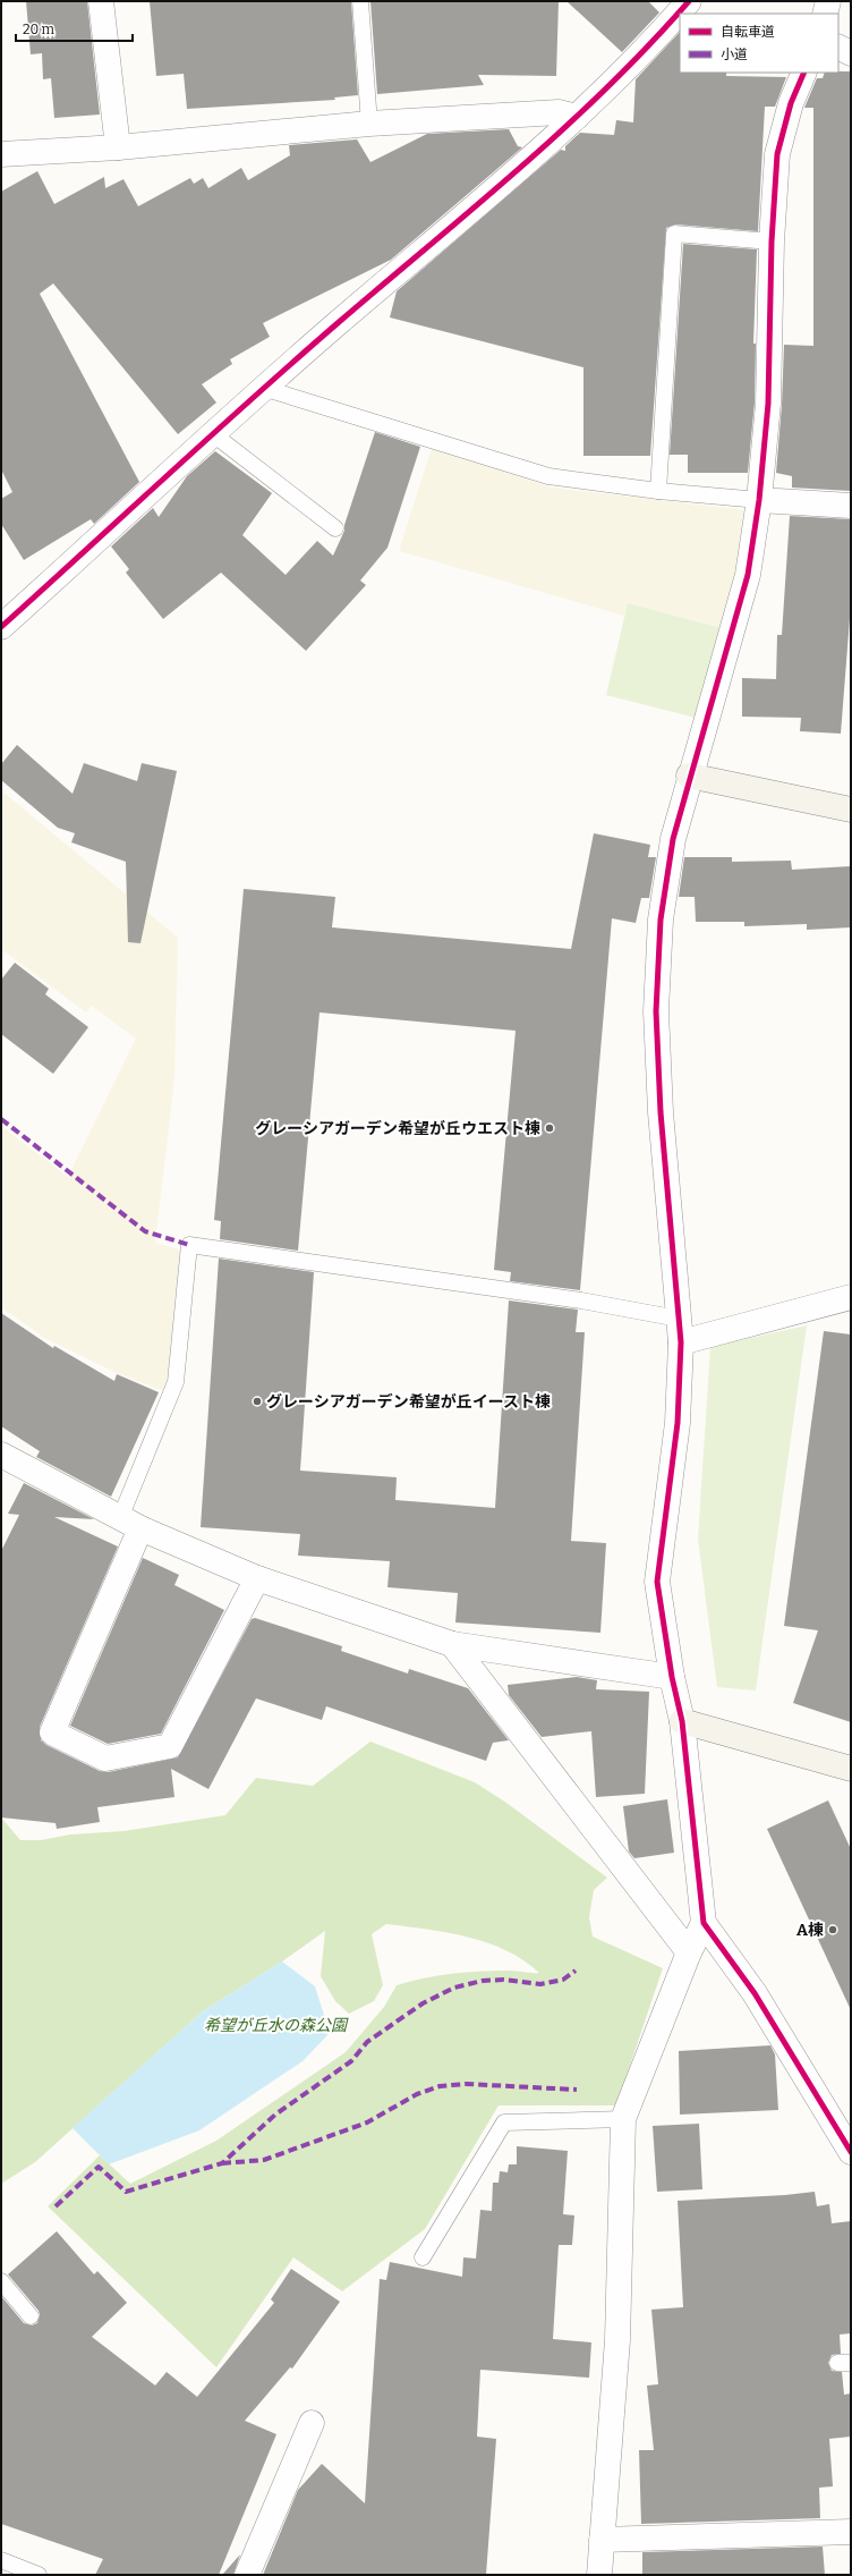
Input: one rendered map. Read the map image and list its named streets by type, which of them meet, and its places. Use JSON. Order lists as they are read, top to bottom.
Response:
{
  "parks": ["希望が丘水の森公園"],
  "places": ["グレーシアガーデン希望が丘ウエスト棟", "グレーシアガーデン希望が丘イースト棟", "A棟"],
  "legend": ["自転車道", "小道"],
  "scale_bar": "20 m"
}
